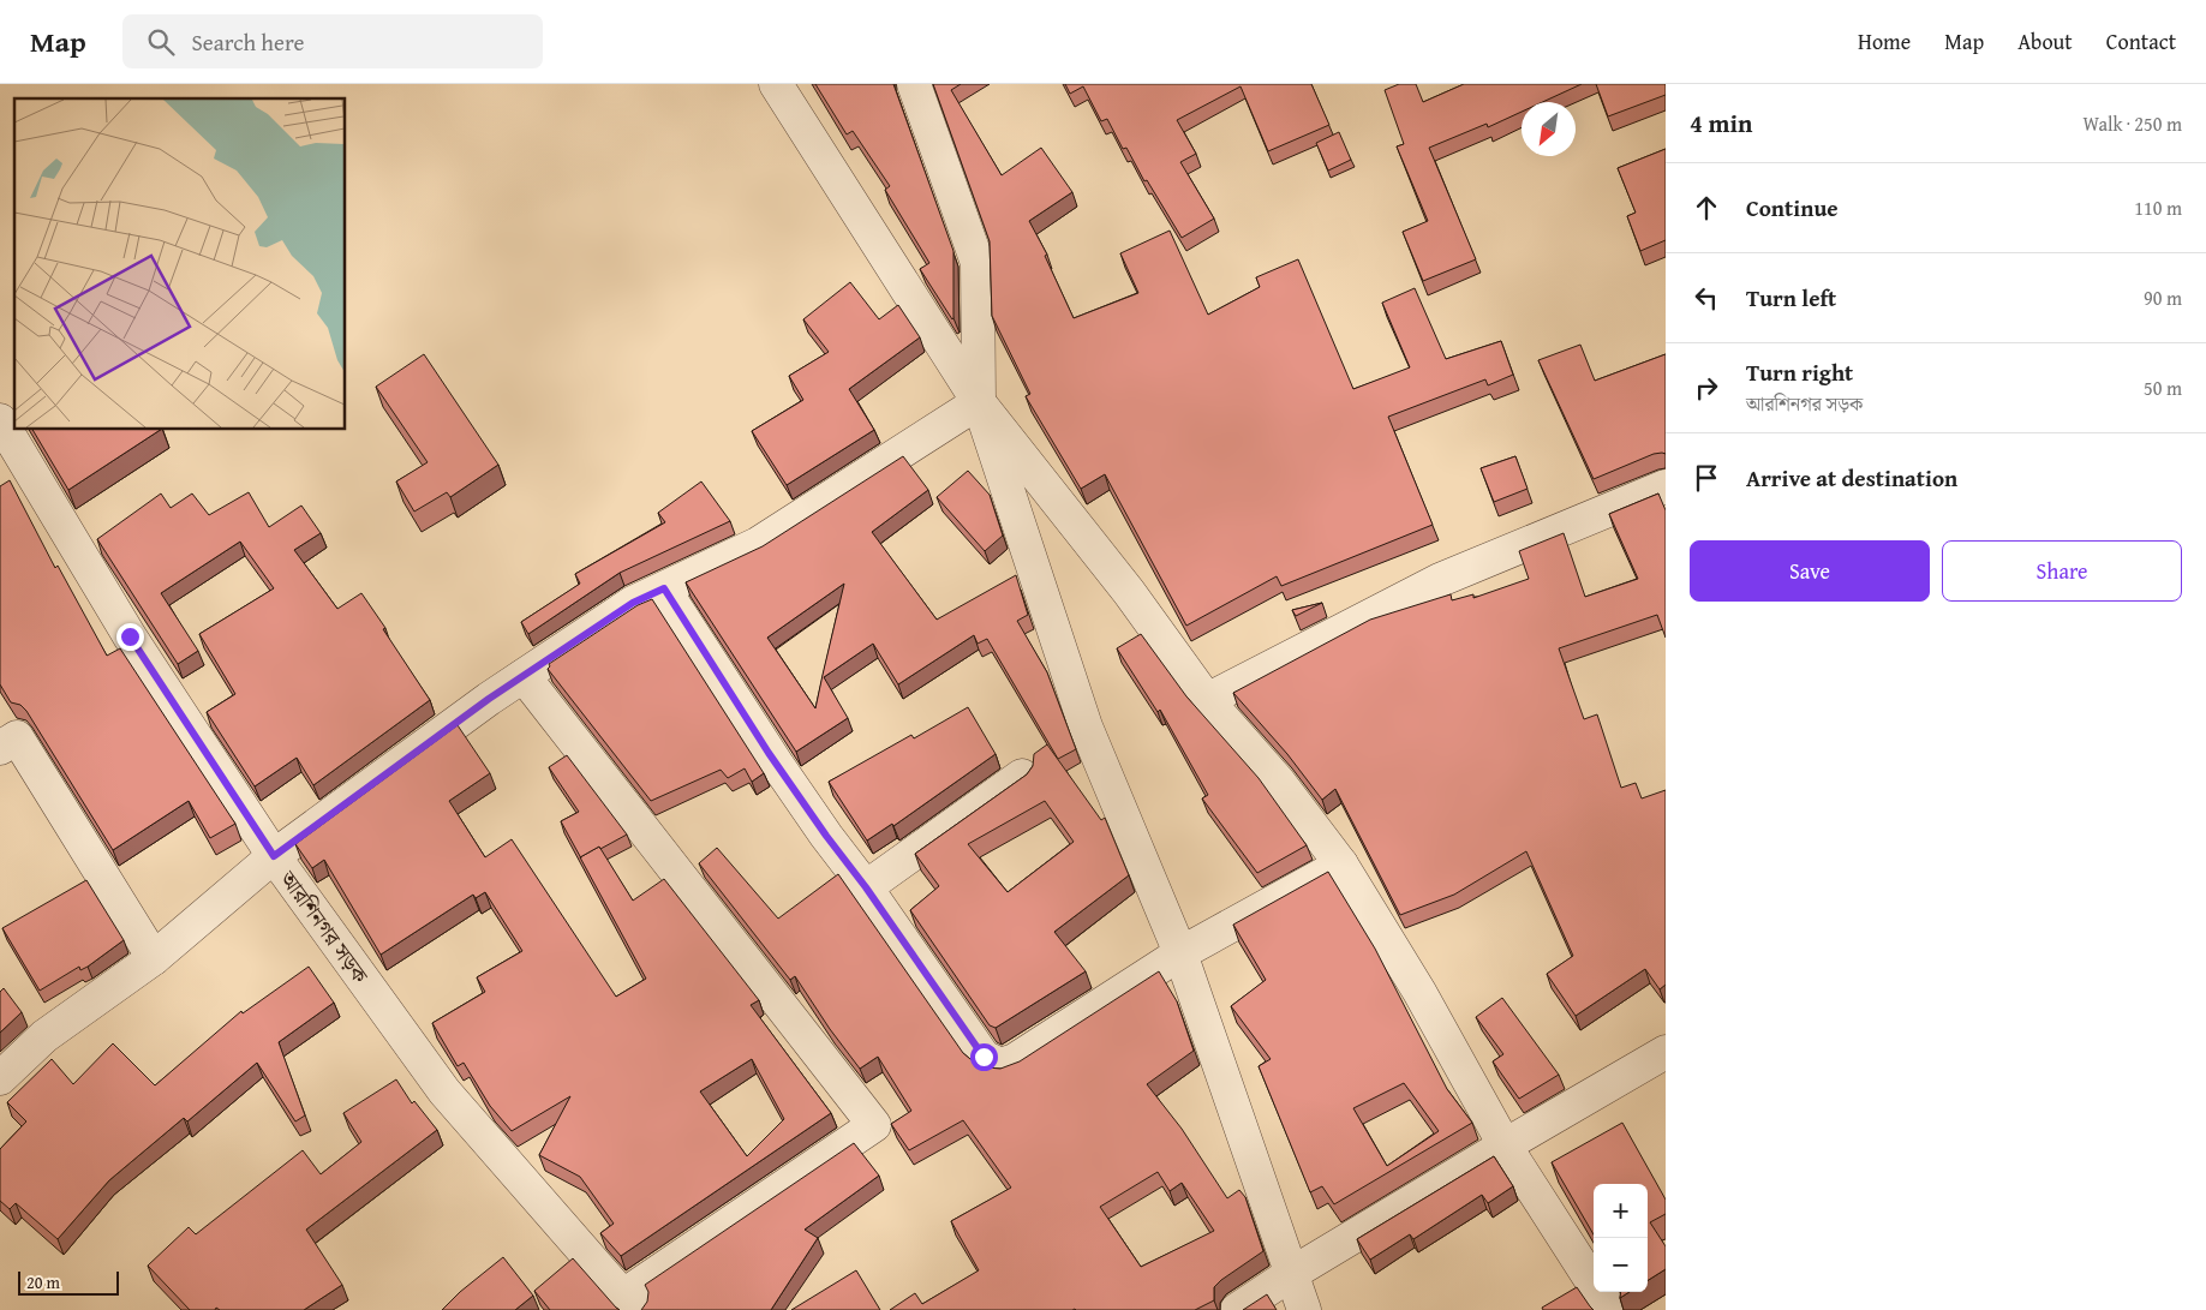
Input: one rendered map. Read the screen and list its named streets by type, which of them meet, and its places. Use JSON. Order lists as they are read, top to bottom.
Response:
{
  "streets": {
    "street": ["আরশিনগর সড়ক"]
  },
  "scale_bar": "20 m",
  "north": "bottom left",
  "page": {
    "header": "Map",
    "search": "Search here",
    "nav": [
      "Home",
      "Map",
      "About",
      "Contact"
    ],
    "heading": ["4 min", "Walk · 250 m"],
    "list": [
      ["Continue", "110 m"],
      ["Turn left", "90 m"],
      ["Turn right", "আরশিনগর সড়ক", "50 m"],
      "Arrive at destination"
    ],
    "buttons": ["Save", "Share"],
    "map_buttons": ["+", "−"],
    "scale": "20 m"
  }
}
